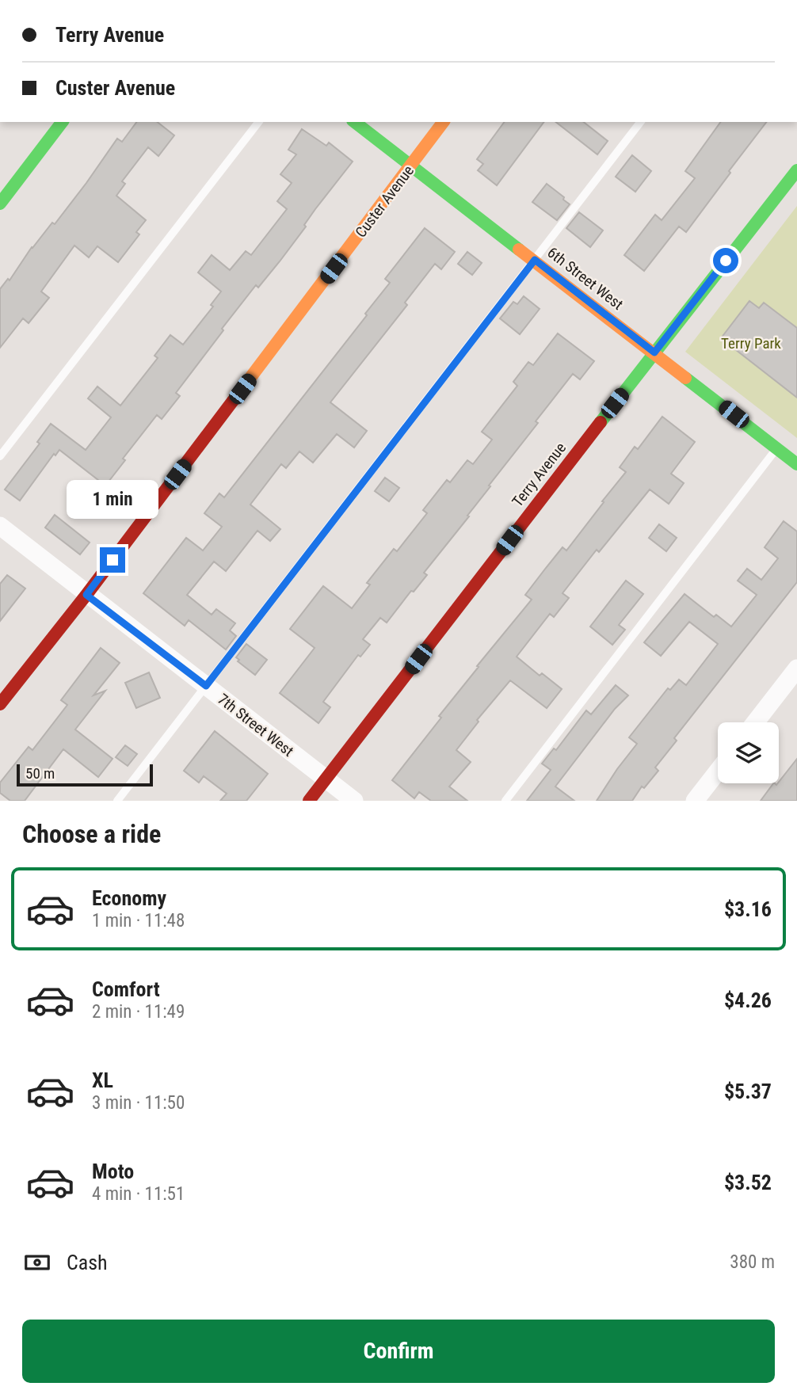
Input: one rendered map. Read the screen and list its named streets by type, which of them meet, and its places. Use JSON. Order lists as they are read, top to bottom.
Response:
{
  "streets": {
    "street": [
      "Custer Avenue",
      "6th Street West",
      "Terry Avenue",
      "7th Street West"
    ]
  },
  "crossings": [
    ["Custer Avenue", "6th Street West"],
    ["Custer Avenue", "7th Street West"],
    ["6th Street West", "Terry Avenue"],
    ["Terry Avenue", "7th Street West"]
  ],
  "parks": ["Terry Park"],
  "scale_bar": "50 m",
  "page": {
    "banner": ["Terry Avenue", "Custer Avenue"],
    "bubble": "1 min",
    "scale": "50 m",
    "heading": "Choose a ride",
    "list": [
      {
        "name": "Economy",
        "note": "1 min · 11:48",
        "value": "$3.16"
      },
      {
        "name": "Comfort",
        "note": "2 min · 11:49",
        "value": "$4.26"
      },
      {
        "name": "XL",
        "note": "3 min · 11:50",
        "value": "$5.37"
      },
      {
        "name": "Moto",
        "note": "4 min · 11:51",
        "value": "$3.52"
      }
    ],
    "pay": ["Cash", "380 m"],
    "buttons": "Confirm"
  }
}
